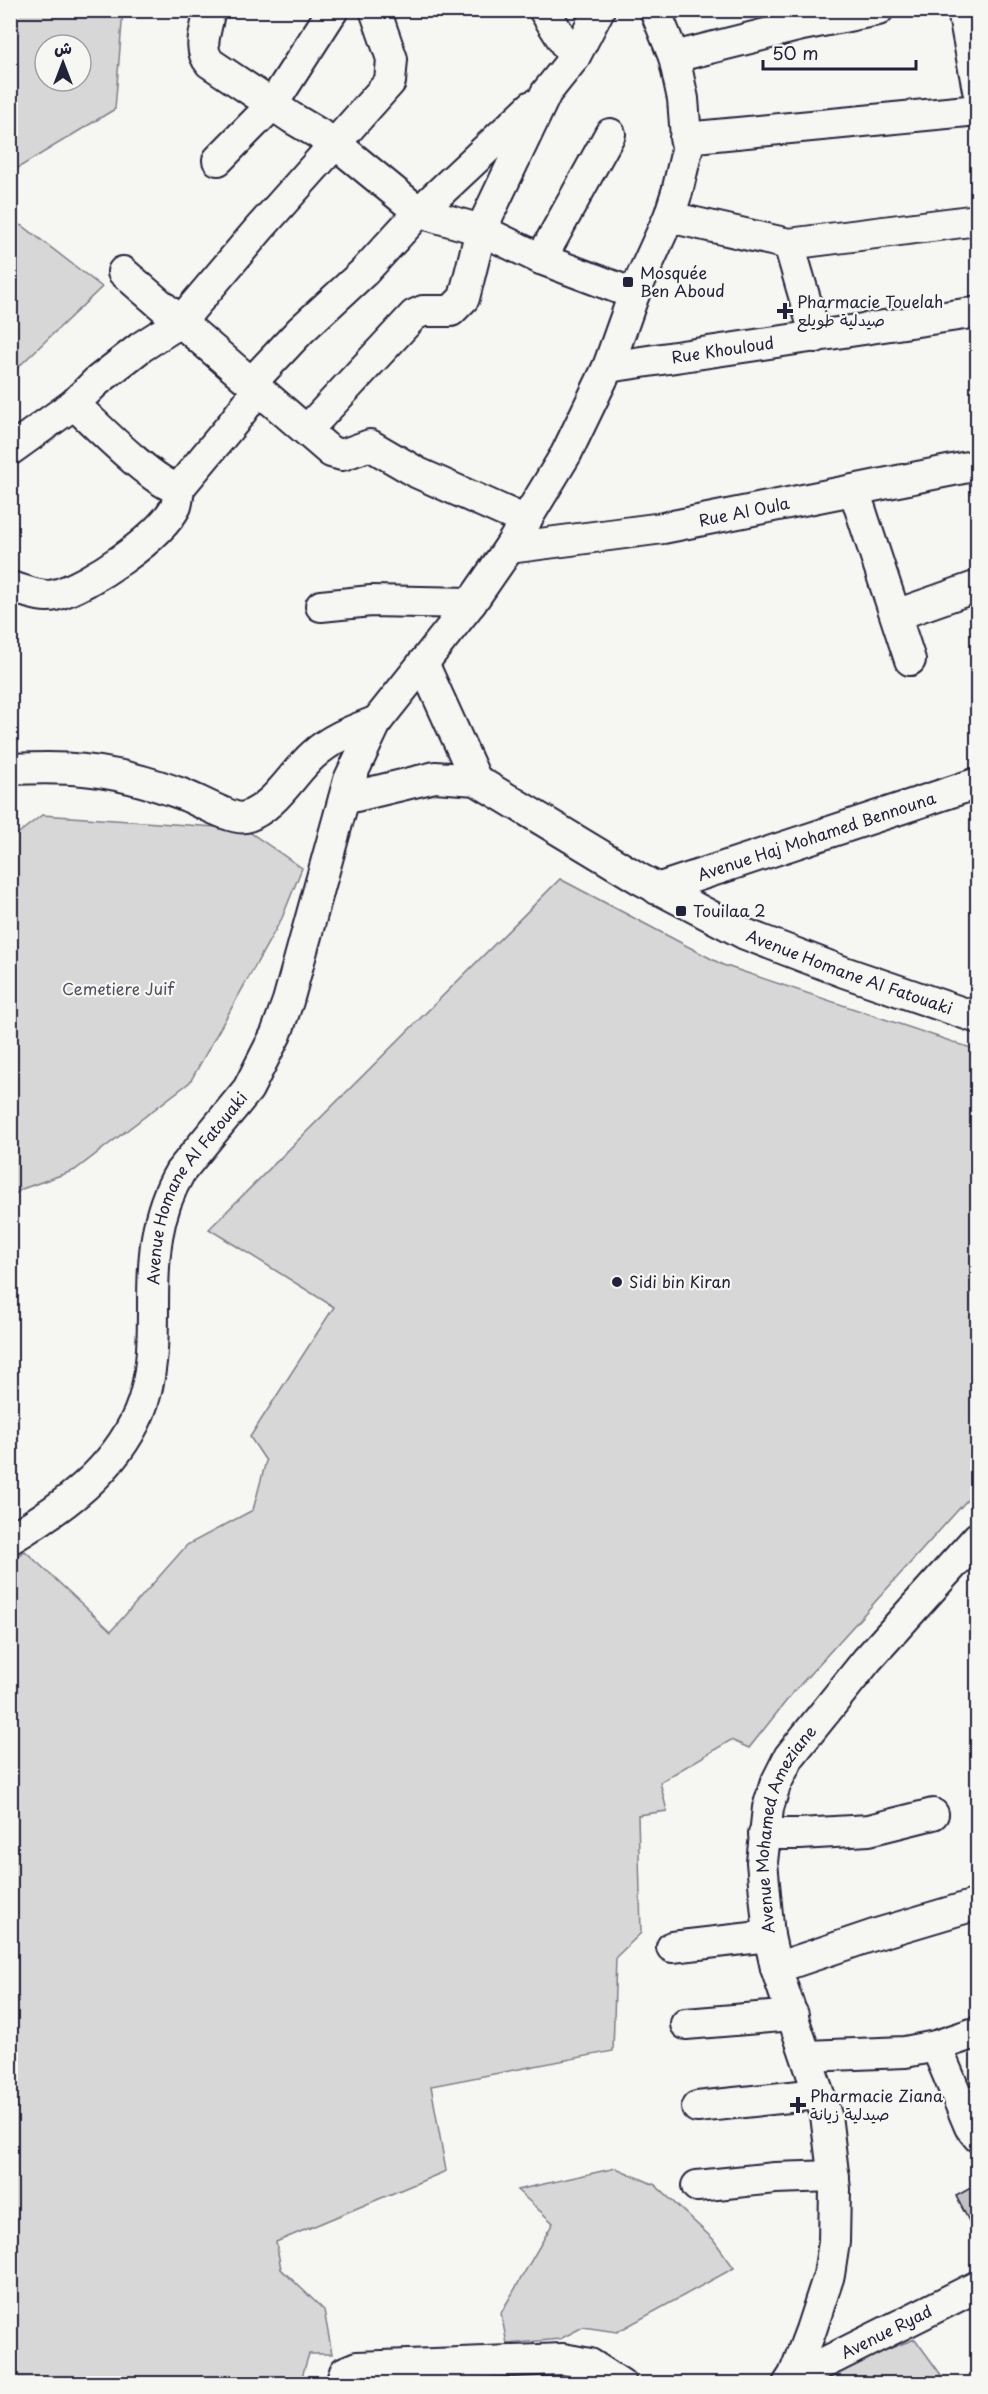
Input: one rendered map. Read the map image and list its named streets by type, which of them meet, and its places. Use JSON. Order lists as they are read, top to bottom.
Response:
{
  "streets": {
    "street": [
      "Rue Khouloud",
      "Rue Al Oula",
      "Avenue Haj Mohamed Bennouna",
      "Avenue Homane Al Fatouaki",
      "Avenue Mohamed Ameziane",
      "Avenue Ryad"
    ]
  },
  "crossings": [
    ["Rue Khouloud", "Avenue Homane Al Fatouaki"],
    ["Rue Al Oula", "Avenue Homane Al Fatouaki"],
    ["Avenue Haj Mohamed Bennouna", "Avenue Homane Al Fatouaki"],
    ["Avenue Mohamed Ameziane", "Avenue Ryad"]
  ],
  "parks": ["Cemetiere Juif"],
  "places": {
    "transit": ["Mosquée Ben Aboud", "Touilaa 2"],
    "health": ["Pharmacie Touelah صيدلية طويلع", "Pharmacie Ziana صيدلية زيانة"],
    "other": ["Sidi bin Kiran"]
  },
  "scale_bar": "50 m",
  "north": "top"
}
